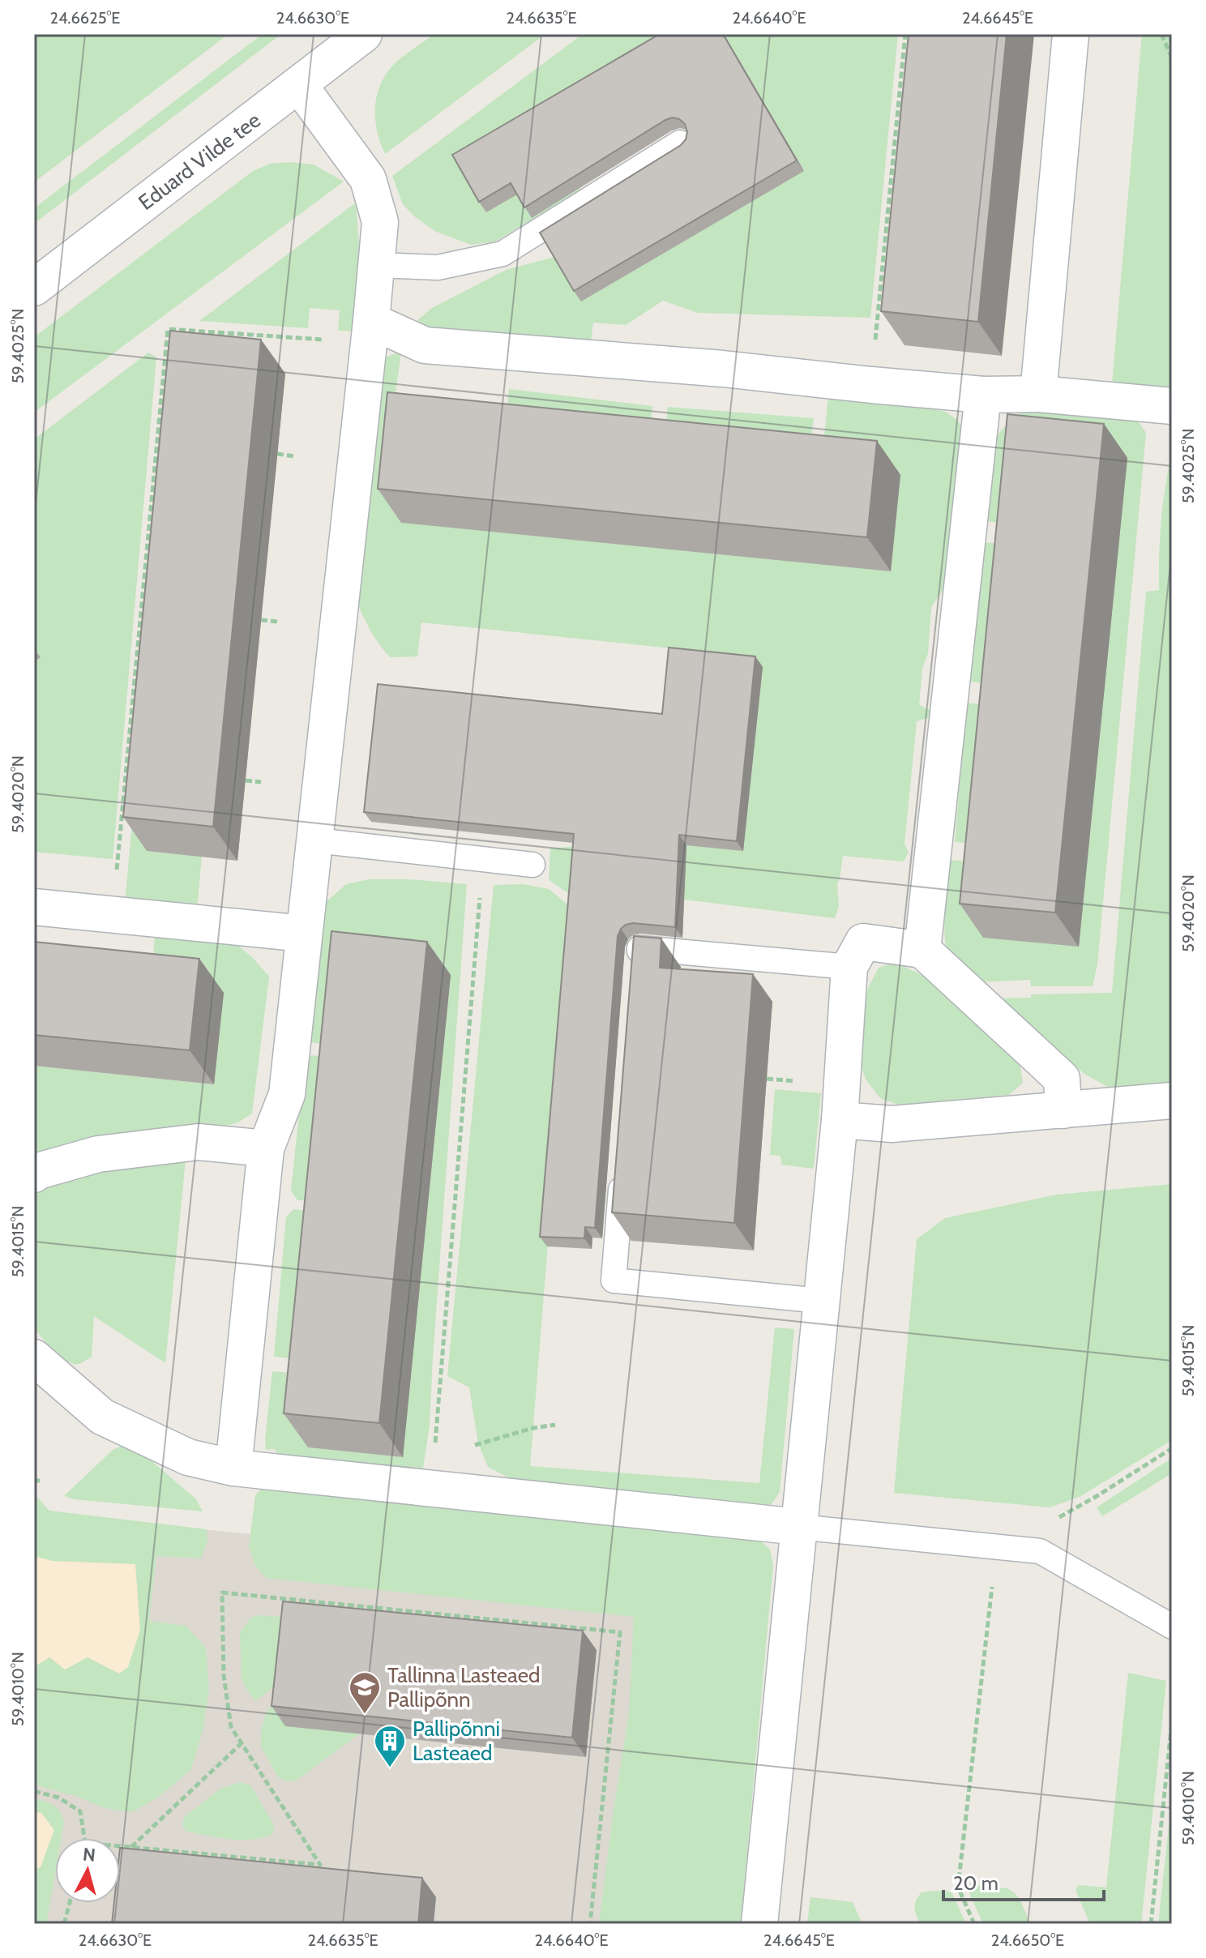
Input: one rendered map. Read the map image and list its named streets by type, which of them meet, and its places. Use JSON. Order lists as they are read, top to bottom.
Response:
{
  "streets": {
    "street": ["Eduard Vilde tee"]
  },
  "places": {
    "school or university": ["Tallinna Lasteaed Pallipõnn"],
    "building": ["Pallipõnni Lasteaed"]
  },
  "scale_bar": "20 m",
  "north": "top",
  "coordinates": [
    "24.6625°E",
    "24.6630°E",
    "24.6635°E",
    "24.6640°E",
    "24.6645°E",
    "59.4025°N",
    "59.4020°N",
    "59.4015°N",
    "59.4010°N",
    "24.6650°E"
  ]
}
